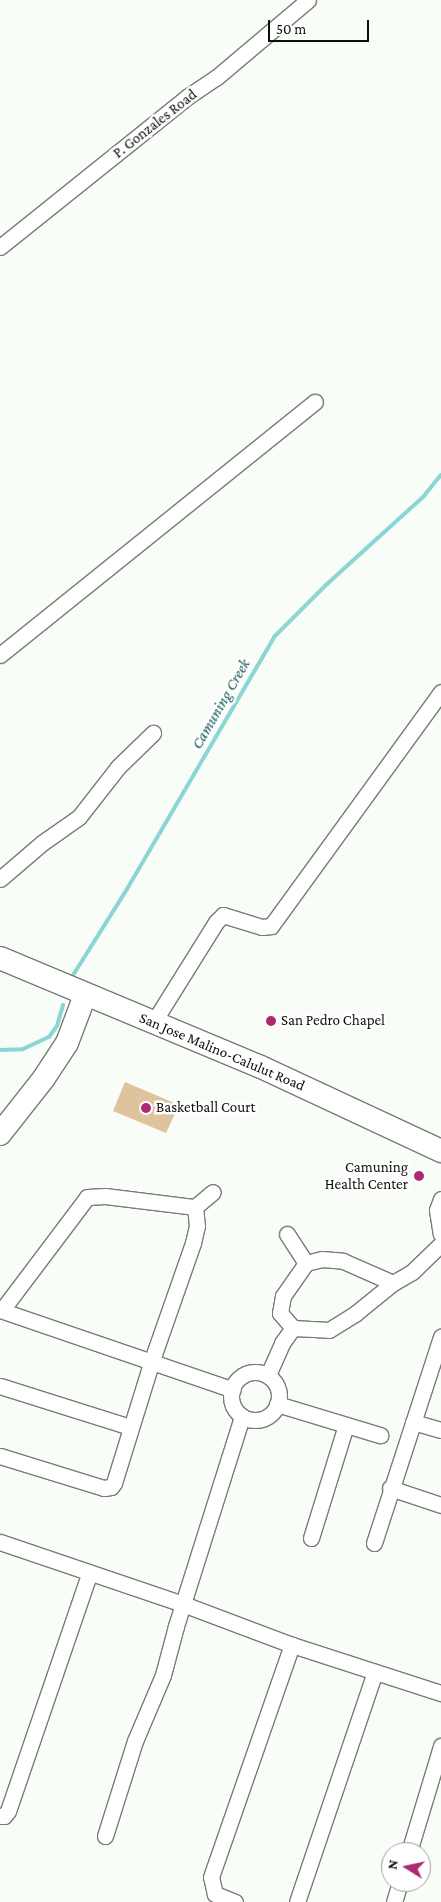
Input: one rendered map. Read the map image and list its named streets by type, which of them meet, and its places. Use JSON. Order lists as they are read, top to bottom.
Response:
{
  "streets": {
    "main road": ["San Jose Malino-Calulut Road"],
    "street": ["P. Gonzales Road"]
  },
  "water": ["Camuning Creek"],
  "places": ["San Pedro Chapel", "Basketball Court", "Camuning Health Center"],
  "scale_bar": "50 m",
  "north": "left"
}
